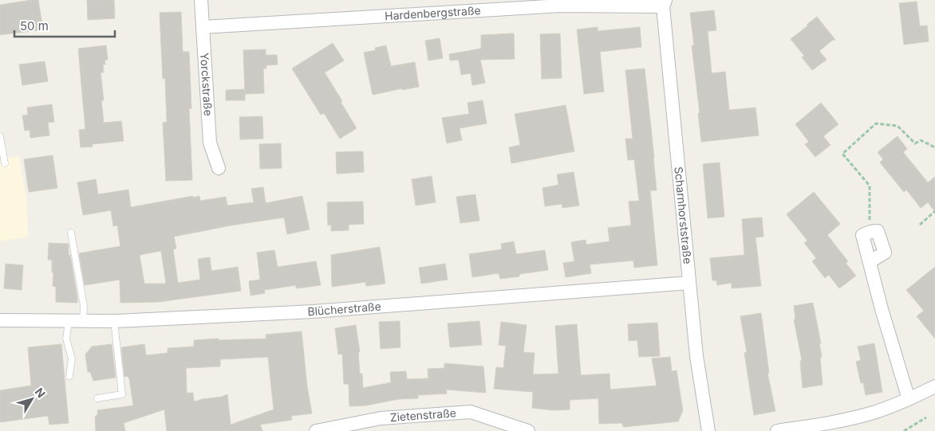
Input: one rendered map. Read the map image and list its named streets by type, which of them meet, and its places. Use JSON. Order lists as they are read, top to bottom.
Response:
{
  "streets": {
    "street": [
      "Hardenbergstraße",
      "Yorckstraße",
      "Scharnhorststraße",
      "Blücherstraße",
      "Zietenstraße"
    ]
  },
  "crossings": [
    ["Hardenbergstraße", "Yorckstraße"],
    ["Hardenbergstraße", "Scharnhorststraße"],
    ["Scharnhorststraße", "Blücherstraße"]
  ],
  "scale_bar": "50 m",
  "north": "top right"
}
